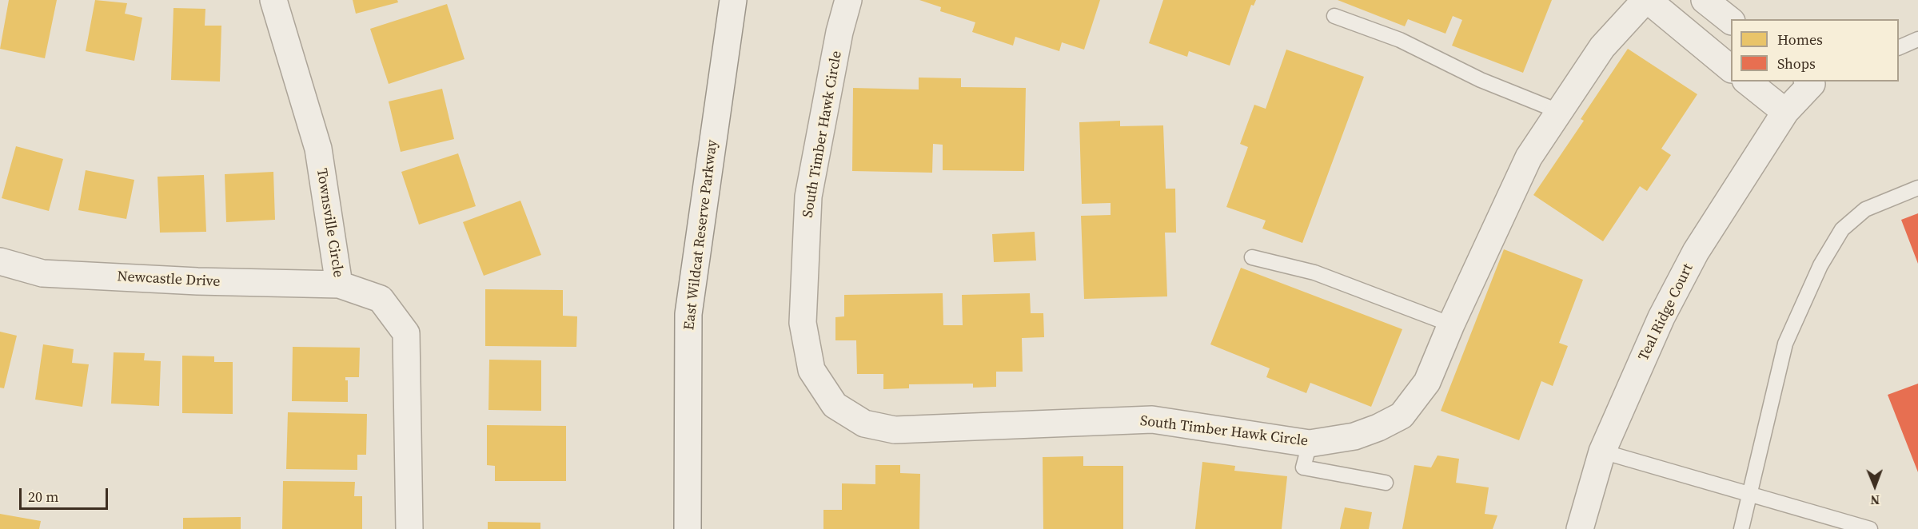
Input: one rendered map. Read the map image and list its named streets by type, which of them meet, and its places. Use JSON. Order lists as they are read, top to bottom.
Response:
{
  "streets": {
    "street": [
      "South Timber Hawk Circle",
      "Townsville Circle",
      "East Wildcat Reserve Parkway",
      "Newcastle Drive",
      "Teal Ridge Court"
    ]
  },
  "crossings": [
    ["Townsville Circle", "Newcastle Drive"]
  ],
  "legend": ["Homes", "Shops"],
  "scale_bar": "20 m",
  "north": "bottom"
}
